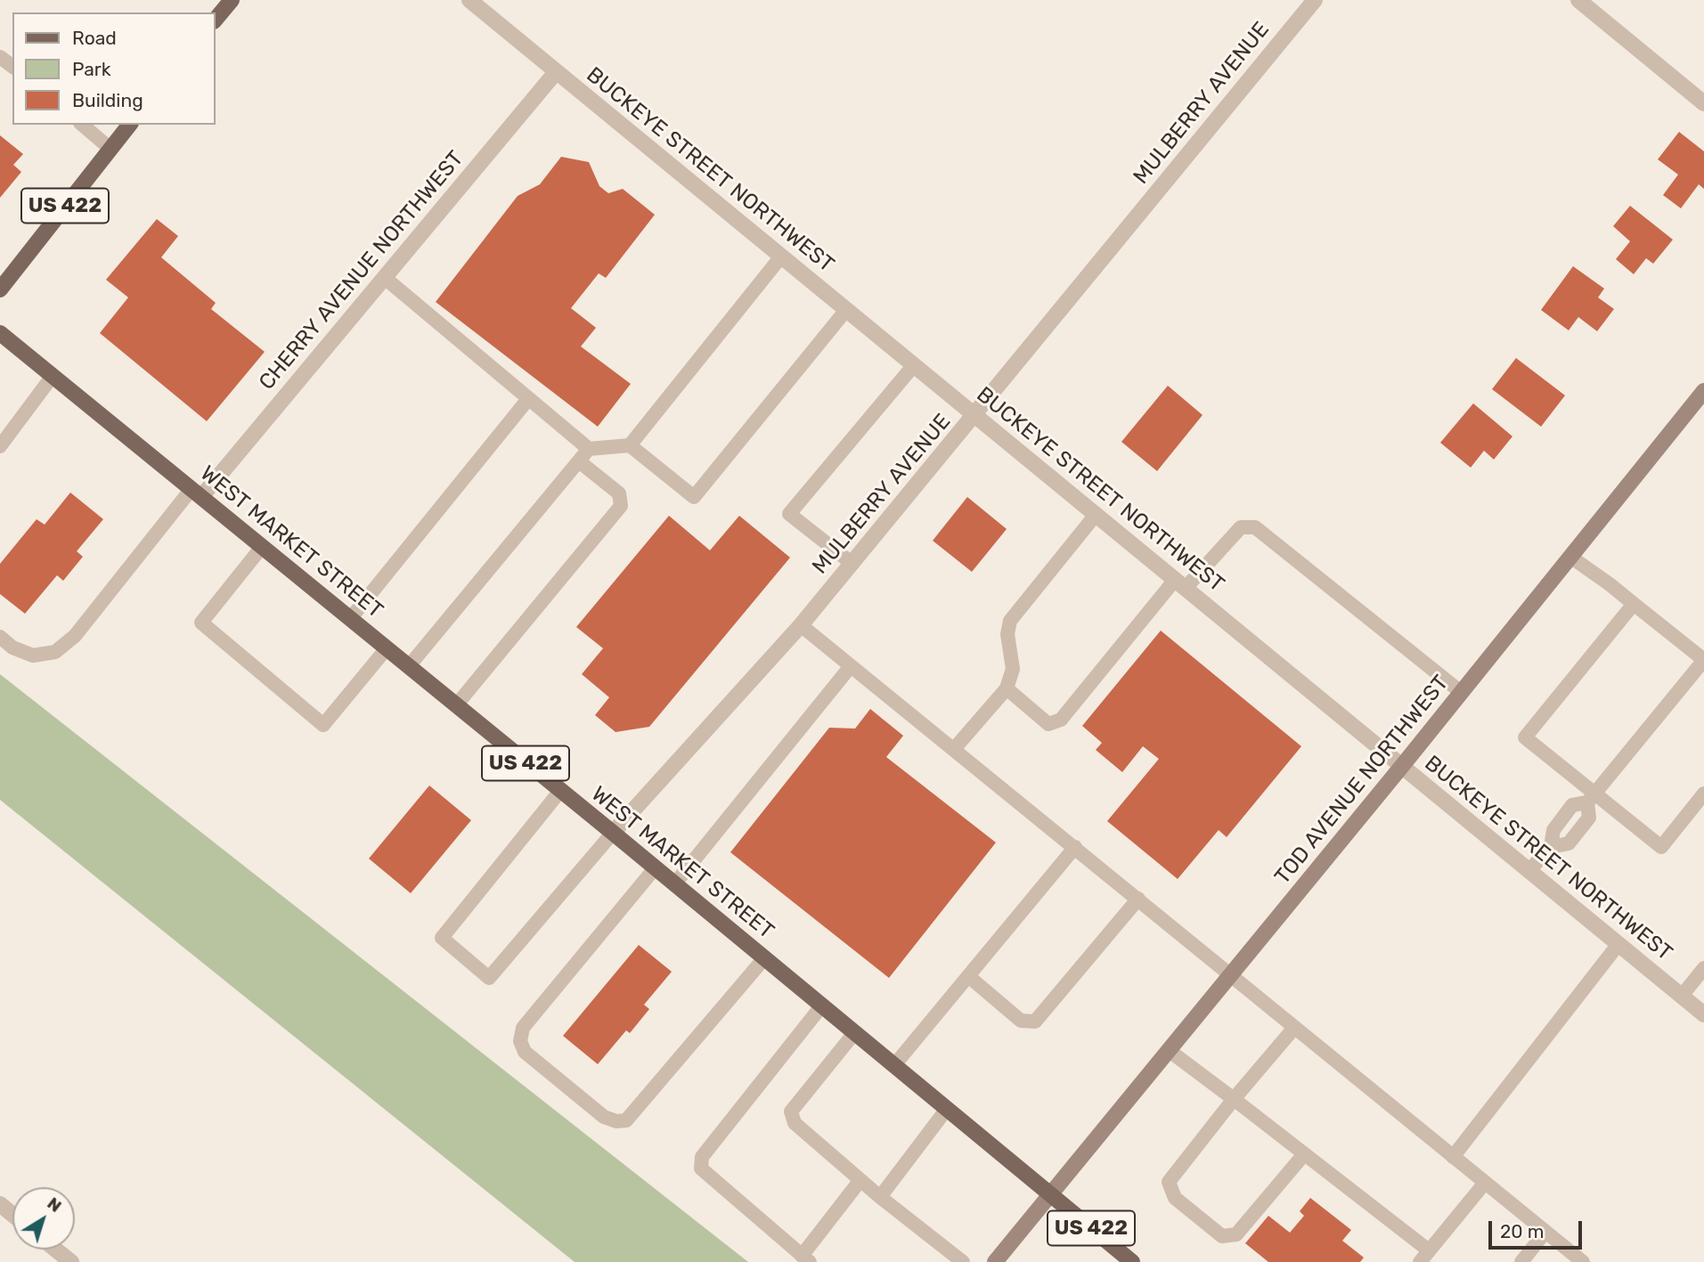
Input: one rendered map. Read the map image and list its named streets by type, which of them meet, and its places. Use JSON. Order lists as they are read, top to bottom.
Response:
{
  "streets": {
    "main road": ["US 422", "WEST MARKET STREET", "TOD AVENUE NORTHWEST"],
    "street": ["MULBERRY AVENUE", "BUCKEYE STREET NORTHWEST", "CHERRY AVENUE NORTHWEST"]
  },
  "crossings": [
    ["MULBERRY AVENUE", "BUCKEYE STREET NORTHWEST"],
    ["MULBERRY AVENUE", "WEST MARKET STREET"],
    ["BUCKEYE STREET NORTHWEST", "CHERRY AVENUE NORTHWEST"],
    ["BUCKEYE STREET NORTHWEST", "TOD AVENUE NORTHWEST"],
    ["CHERRY AVENUE NORTHWEST", "WEST MARKET STREET"],
    ["WEST MARKET STREET", "TOD AVENUE NORTHWEST"]
  ],
  "legend": ["Road", "Park", "Building"],
  "scale_bar": "20 m",
  "north": "top right"
}
